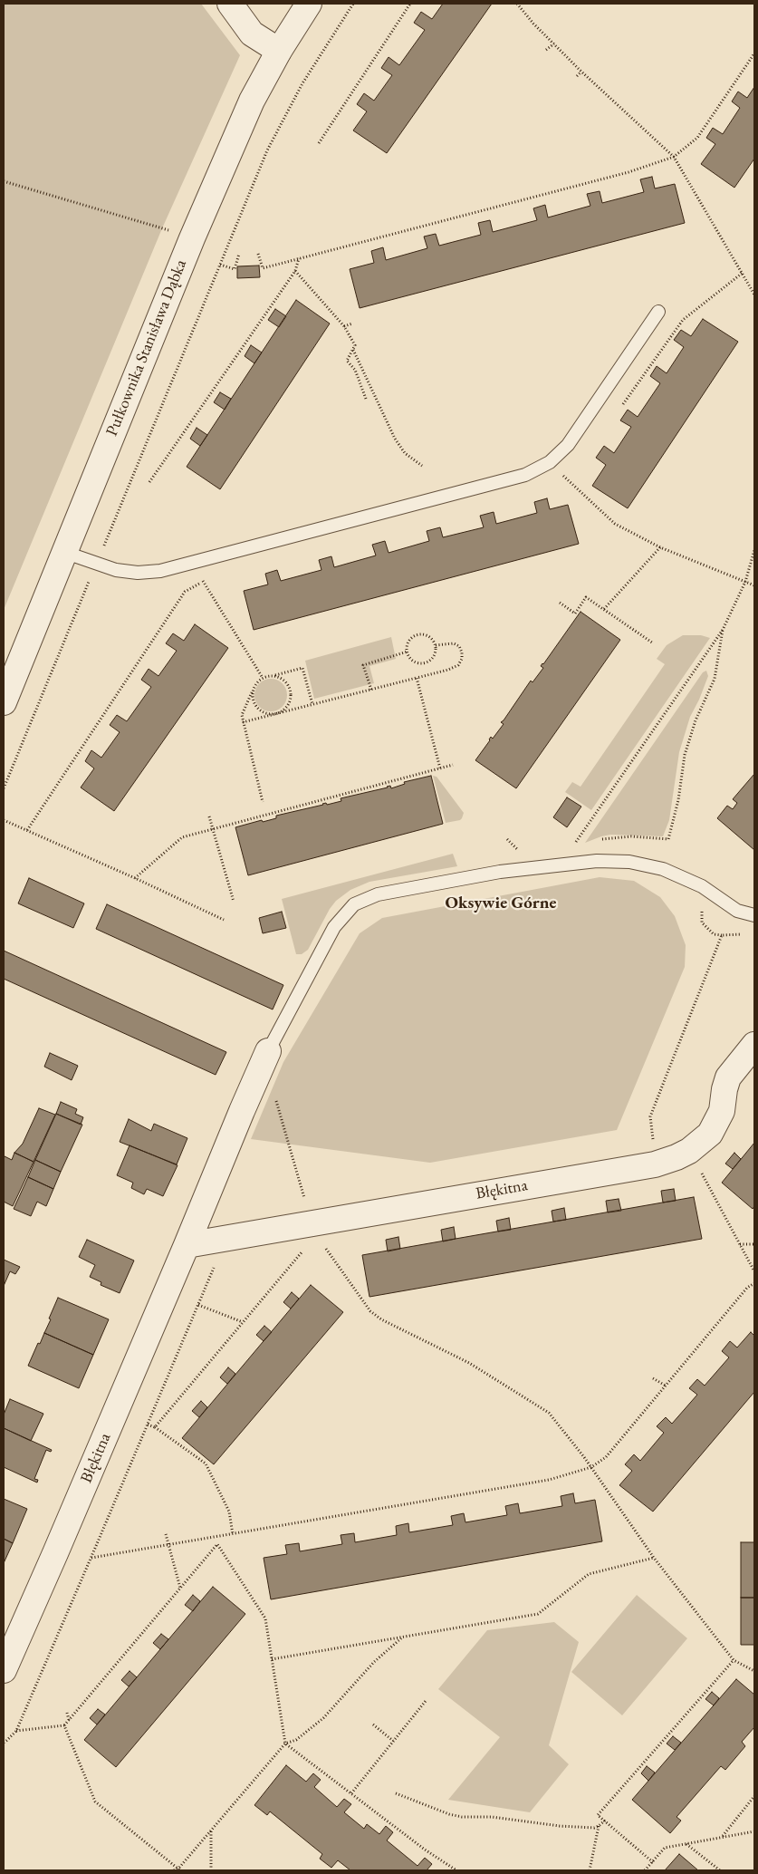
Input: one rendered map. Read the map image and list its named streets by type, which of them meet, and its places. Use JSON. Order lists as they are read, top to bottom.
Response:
{
  "streets": {
    "street": ["Pułkownika Stanisława Dąbka", "Błękitna"]
  },
  "districts": ["Oksywie Górne"]
}
